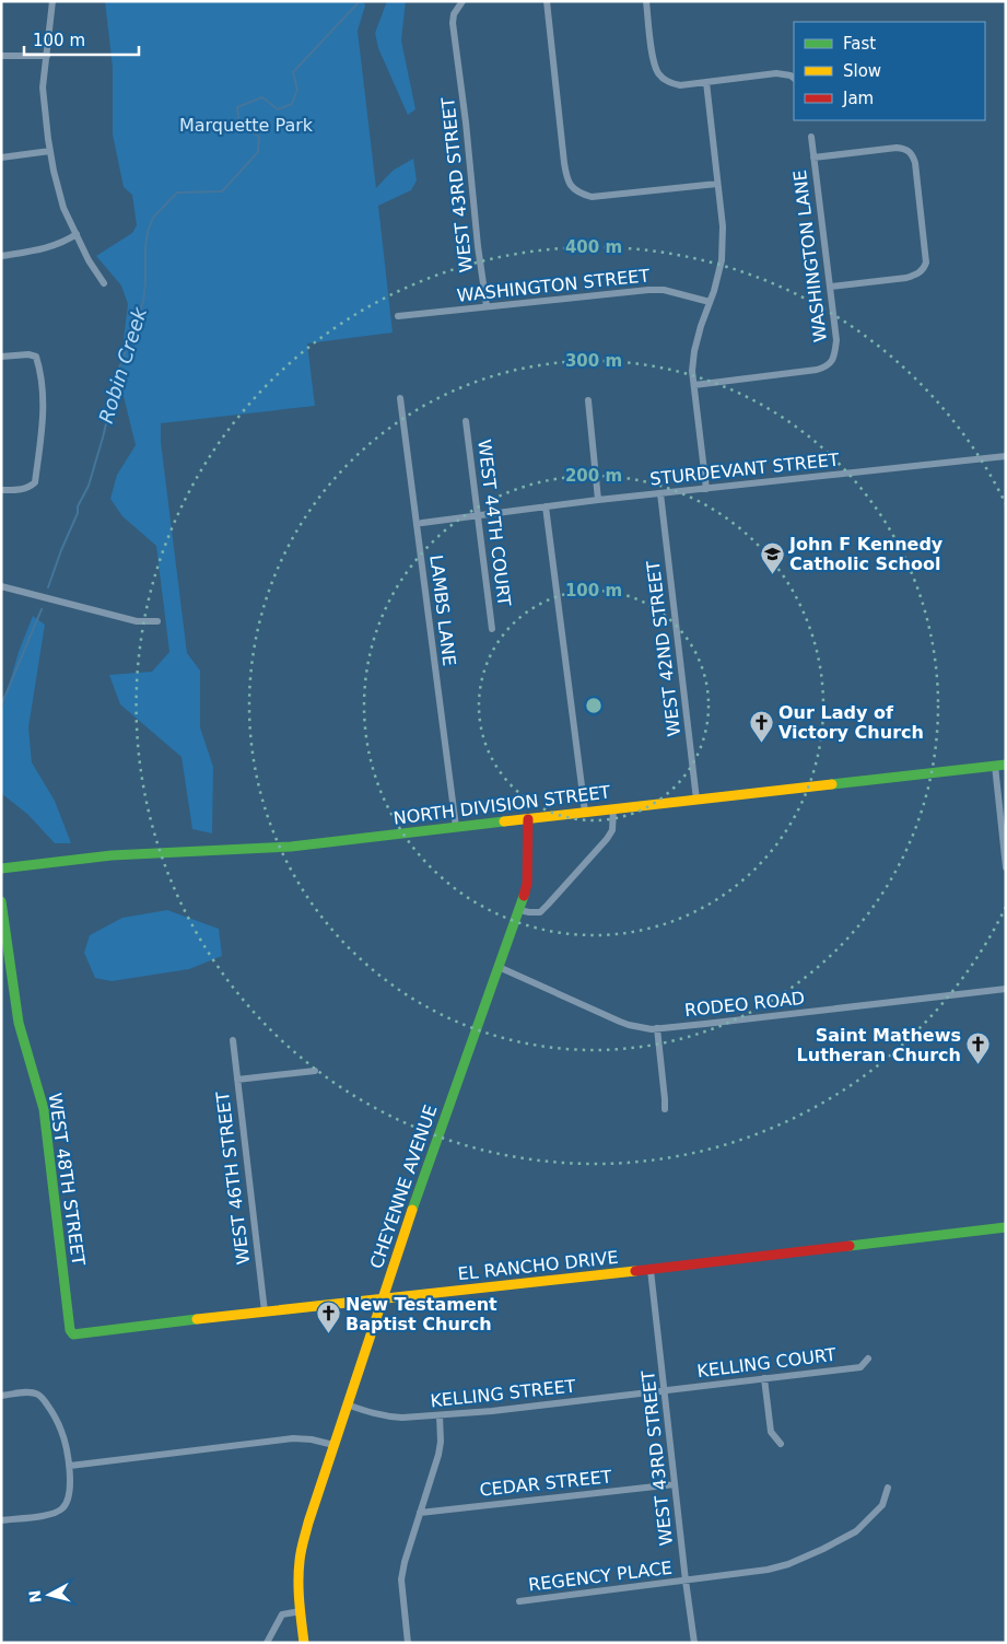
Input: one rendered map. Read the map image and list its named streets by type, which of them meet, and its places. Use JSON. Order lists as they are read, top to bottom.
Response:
{
  "streets": {
    "street": [
      "WEST 43RD STREET",
      "WASHINGTON LANE",
      "WASHINGTON STREET",
      "STURDEVANT STREET",
      "WEST 44TH COURT",
      "LAMBS LANE",
      "WEST 42ND STREET",
      "NORTH DIVISION STREET",
      "RODEO ROAD",
      "WEST 46TH STREET",
      "WEST 48TH STREET",
      "CHEYENNE AVENUE",
      "EL RANCHO DRIVE",
      "KELLING COURT",
      "KELLING STREET",
      "CEDAR STREET",
      "REGENCY PLACE"
    ]
  },
  "crossings": [
    ["WEST 43RD STREET", "WASHINGTON STREET"],
    ["WEST 43RD STREET", "EL RANCHO DRIVE"],
    ["WEST 43RD STREET", "KELLING COURT"],
    ["WEST 43RD STREET", "KELLING STREET"],
    ["WEST 43RD STREET", "CEDAR STREET"],
    ["WEST 43RD STREET", "REGENCY PLACE"],
    ["STURDEVANT STREET", "WEST 44TH COURT"],
    ["STURDEVANT STREET", "WEST 42ND STREET"],
    ["LAMBS LANE", "NORTH DIVISION STREET"],
    ["WEST 42ND STREET", "NORTH DIVISION STREET"],
    ["NORTH DIVISION STREET", "CHEYENNE AVENUE"],
    ["RODEO ROAD", "CHEYENNE AVENUE"],
    ["WEST 46TH STREET", "EL RANCHO DRIVE"],
    ["WEST 48TH STREET", "EL RANCHO DRIVE"],
    ["CHEYENNE AVENUE", "EL RANCHO DRIVE"],
    ["CHEYENNE AVENUE", "KELLING STREET"],
    ["KELLING COURT", "KELLING STREET"]
  ],
  "water": ["Robin Creek"],
  "parks": ["Marquette Park"],
  "places": {
    "school or university": ["John F Kennedy Catholic School"],
    "church": ["Our Lady of Victory Church", "Saint Mathews Lutheran Church", "New Testament Baptist Church"]
  },
  "legend": ["Fast", "Slow", "Jam"],
  "scale_bar": "100 m",
  "north": "left",
  "rings": [
    "400 m",
    "300 m",
    "200 m",
    "100 m"
  ]
}
